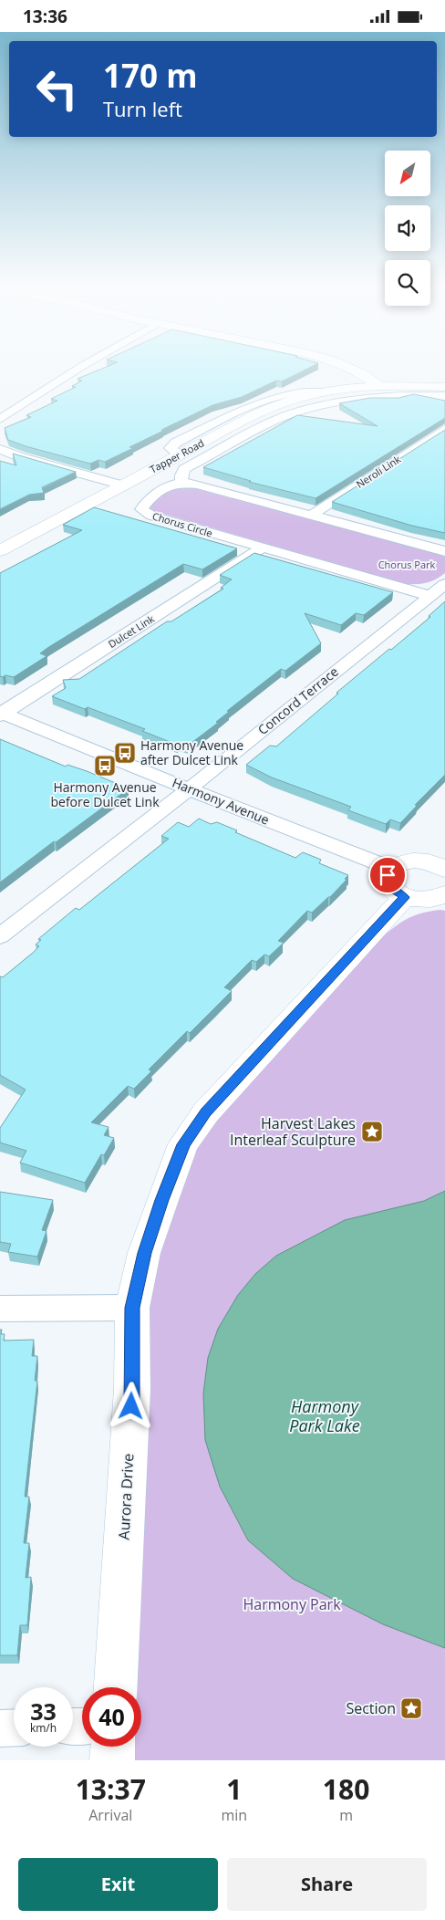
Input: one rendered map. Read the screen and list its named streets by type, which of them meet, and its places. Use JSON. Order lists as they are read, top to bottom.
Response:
{
  "streets": {
    "street": [
      "Tapper Road",
      "Neroli Link",
      "Chorus Circle",
      "Dulcet Link",
      "Concord Terrace",
      "Harmony Avenue",
      "Aurora Drive"
    ]
  },
  "crossings": [
    ["Chorus Circle", "Dulcet Link"],
    ["Chorus Circle", "Concord Terrace"],
    ["Dulcet Link", "Harmony Avenue"],
    ["Concord Terrace", "Harmony Avenue"],
    ["Harmony Avenue", "Aurora Drive"]
  ],
  "water": ["Harmony Park Lake"],
  "parks": ["Chorus Park", "Harmony Park"],
  "places": {
    "bus stop": ["Harmony Avenue after Dulcet Link", "Harmony Avenue before Dulcet Link"],
    "place": ["Harvest Lakes Interleaf Sculpture", "Section"]
  },
  "north": "bottom left",
  "page": {
    "status": "13:36",
    "turn": ["170 m", "Turn left"],
    "speed": "33 km/h",
    "limit": "40",
    "eta": [
      "13:37",
      "Arrival",
      "1",
      "min",
      "180",
      "m"
    ],
    "buttons": ["Exit", "Share"]
  }
}
